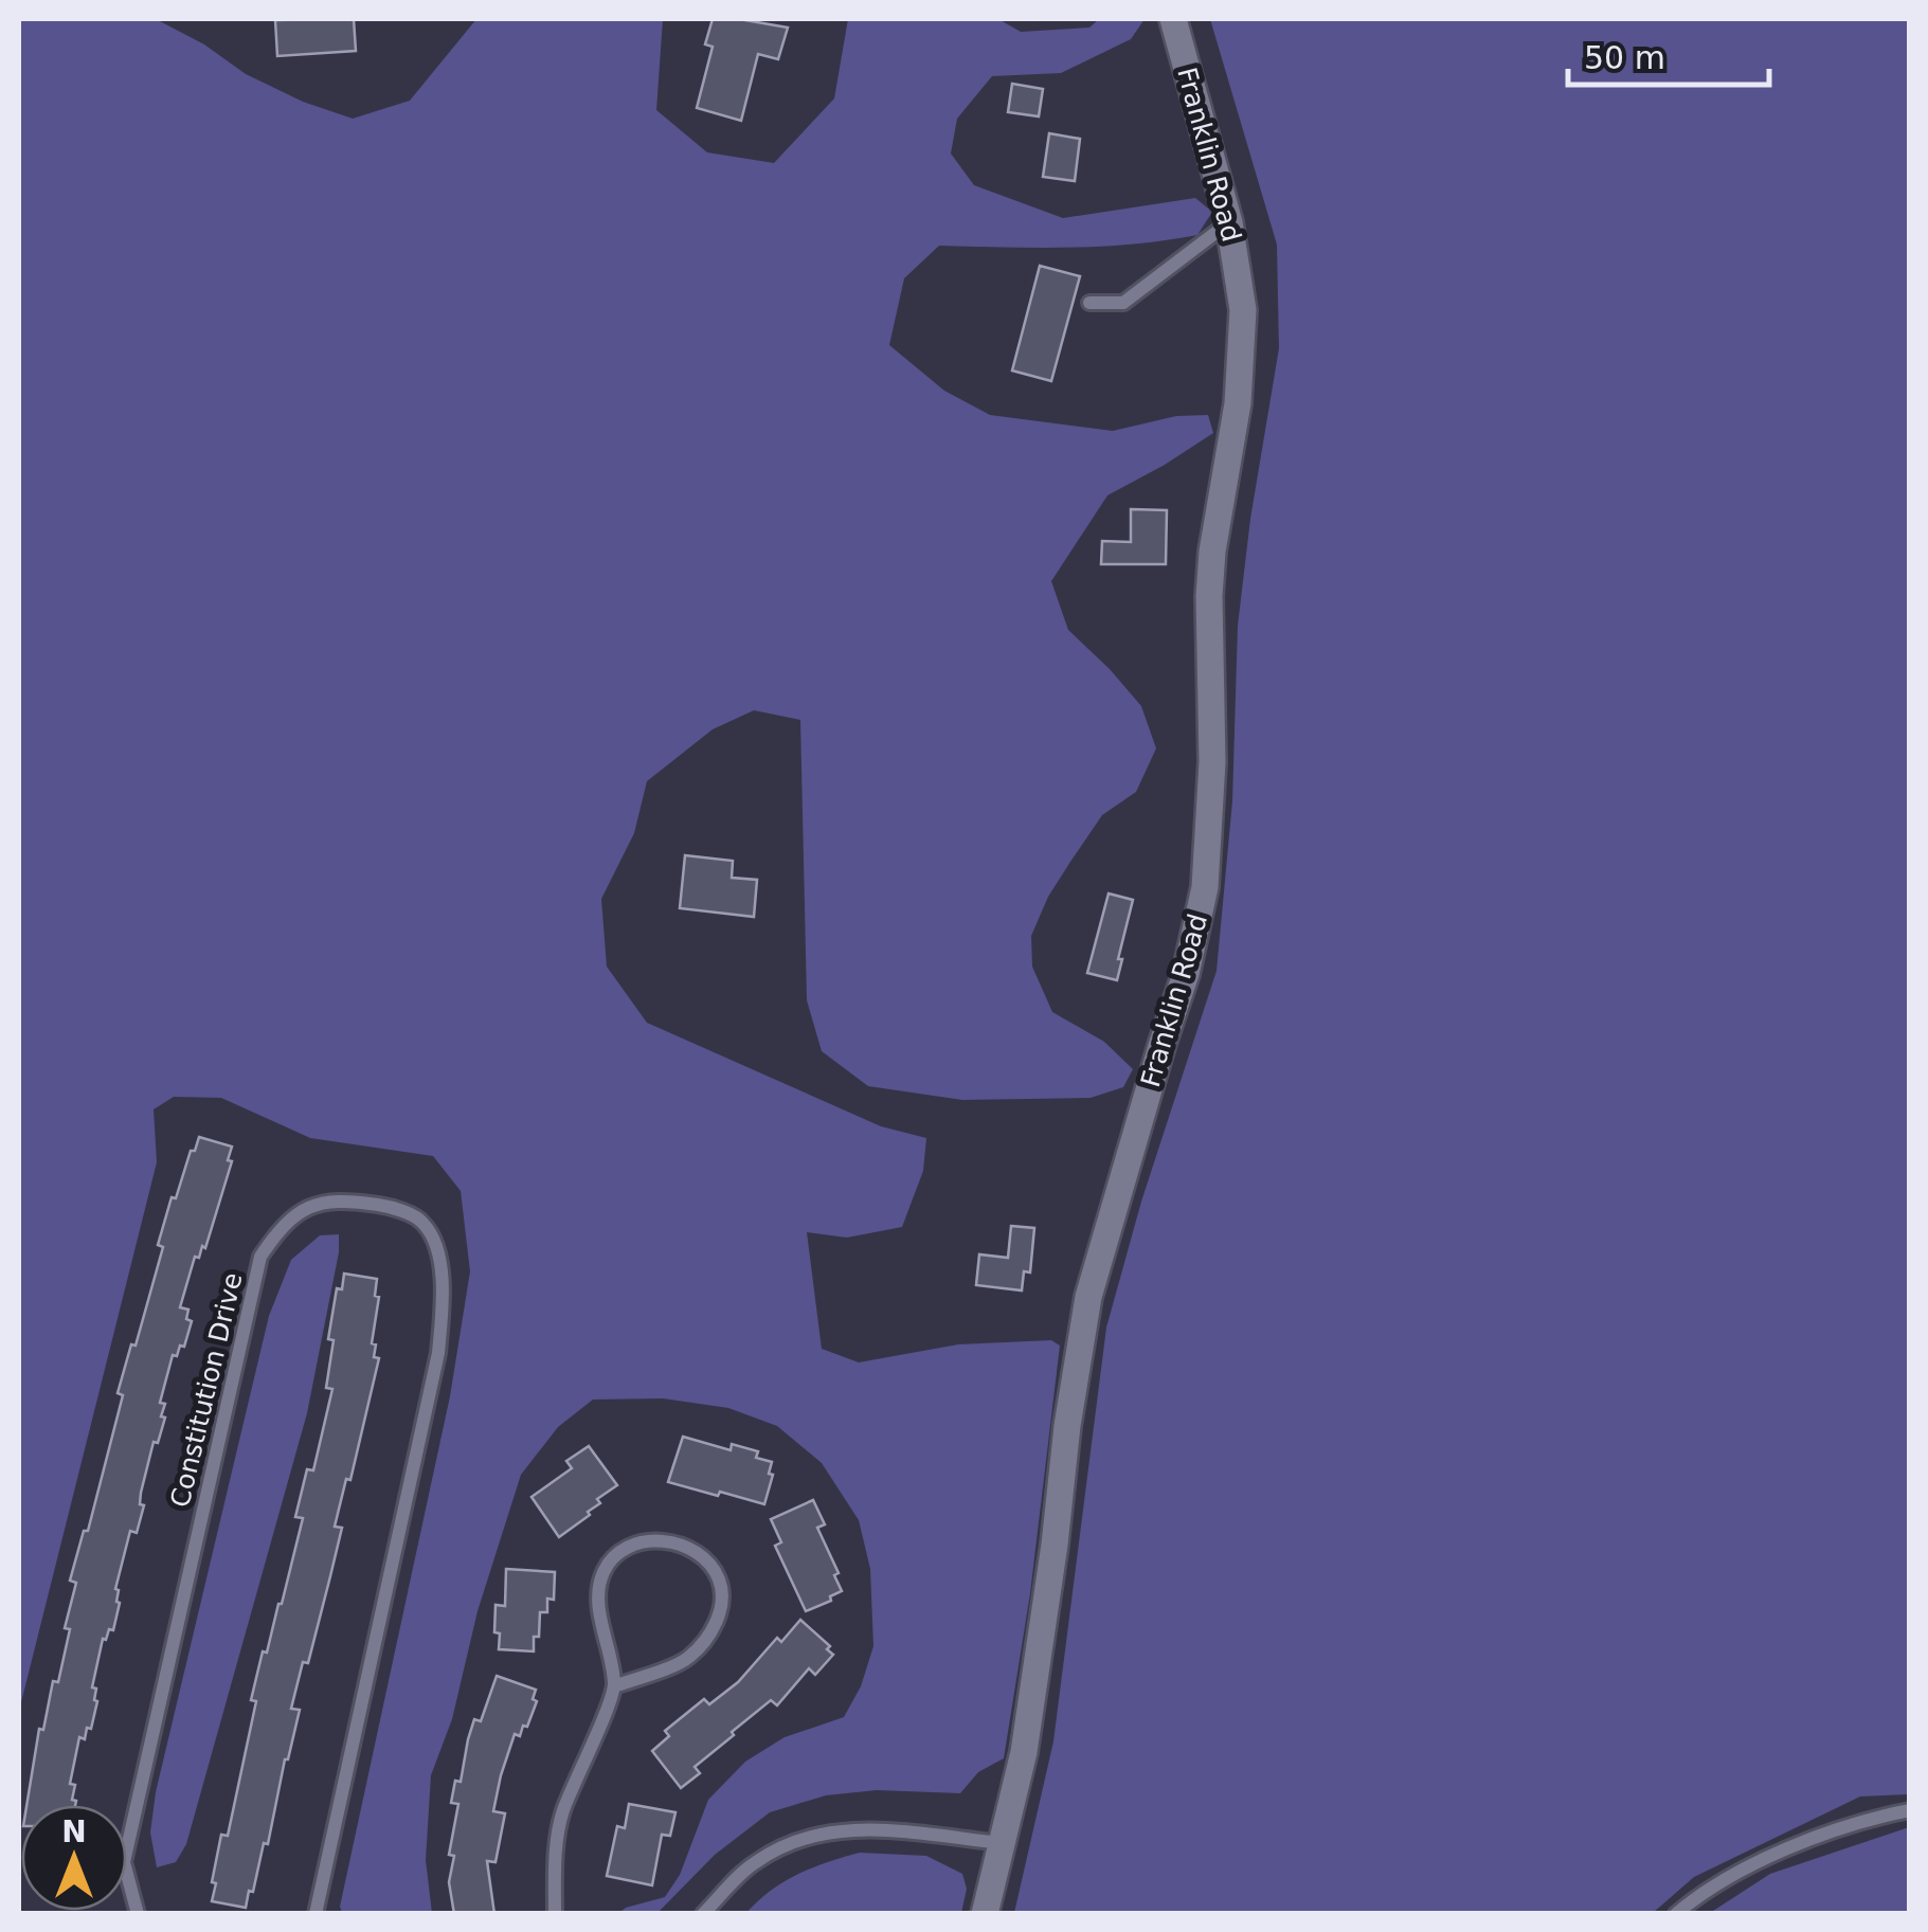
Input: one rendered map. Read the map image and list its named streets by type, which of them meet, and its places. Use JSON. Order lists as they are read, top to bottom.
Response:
{
  "streets": {
    "street": ["Franklin Road"],
    "lane": ["Constitution Drive"]
  },
  "scale_bar": "50 m",
  "north": "top"
}
